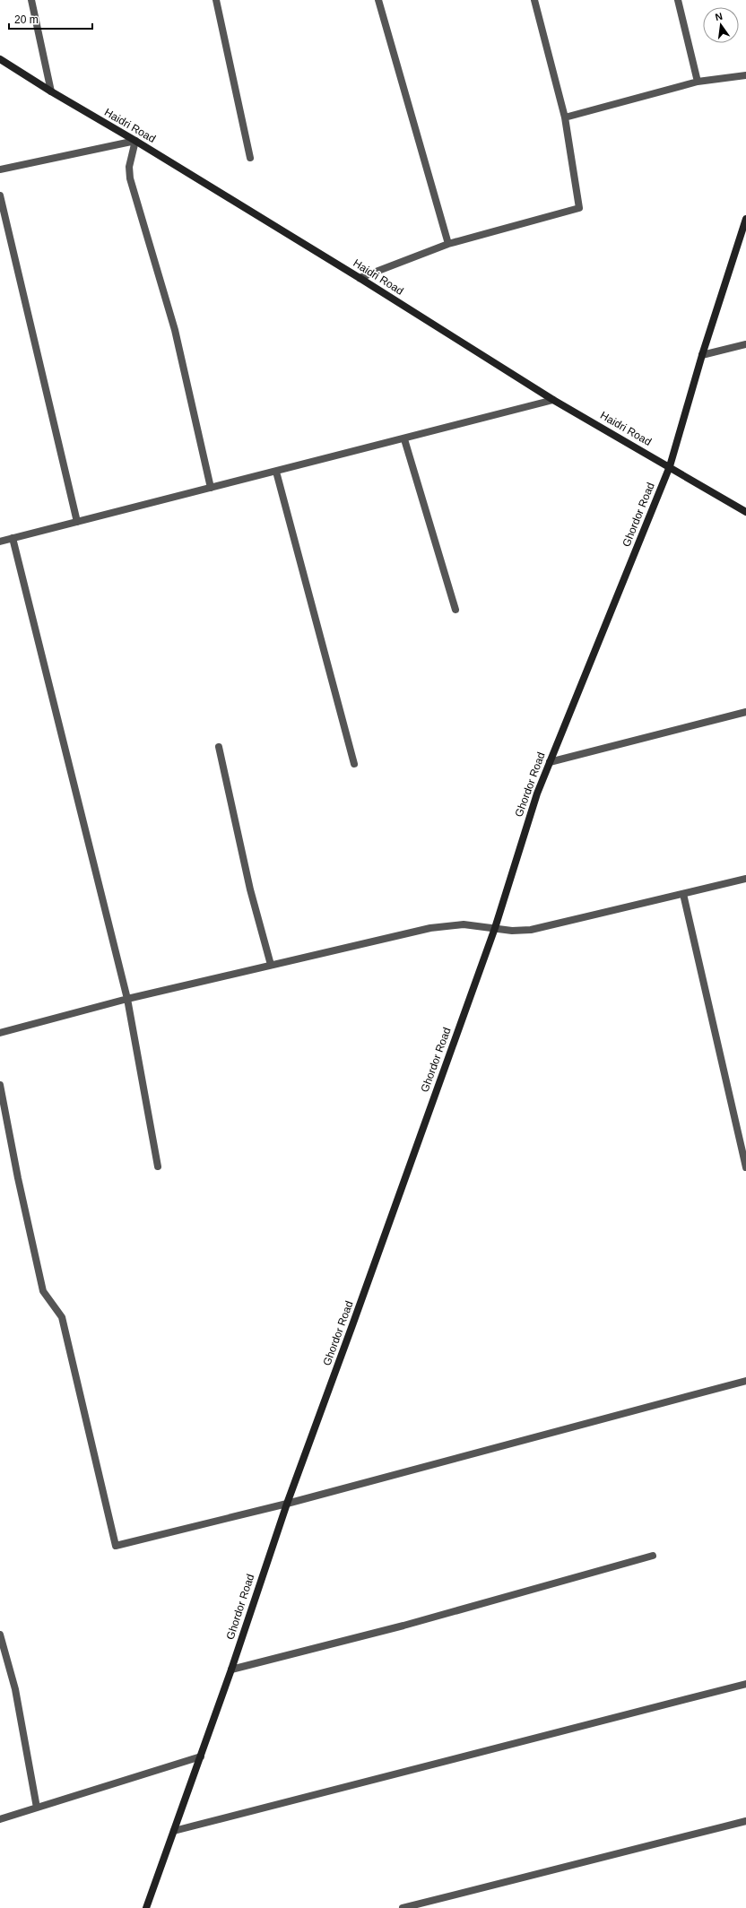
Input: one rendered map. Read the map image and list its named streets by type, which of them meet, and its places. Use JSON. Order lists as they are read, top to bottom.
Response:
{
  "streets": {
    "main road": ["Haidri Road", "Ghordor Road"]
  },
  "crossings": [
    ["Haidri Road", "Ghordor Road"]
  ],
  "scale_bar": "20 m",
  "north": "top"
}
